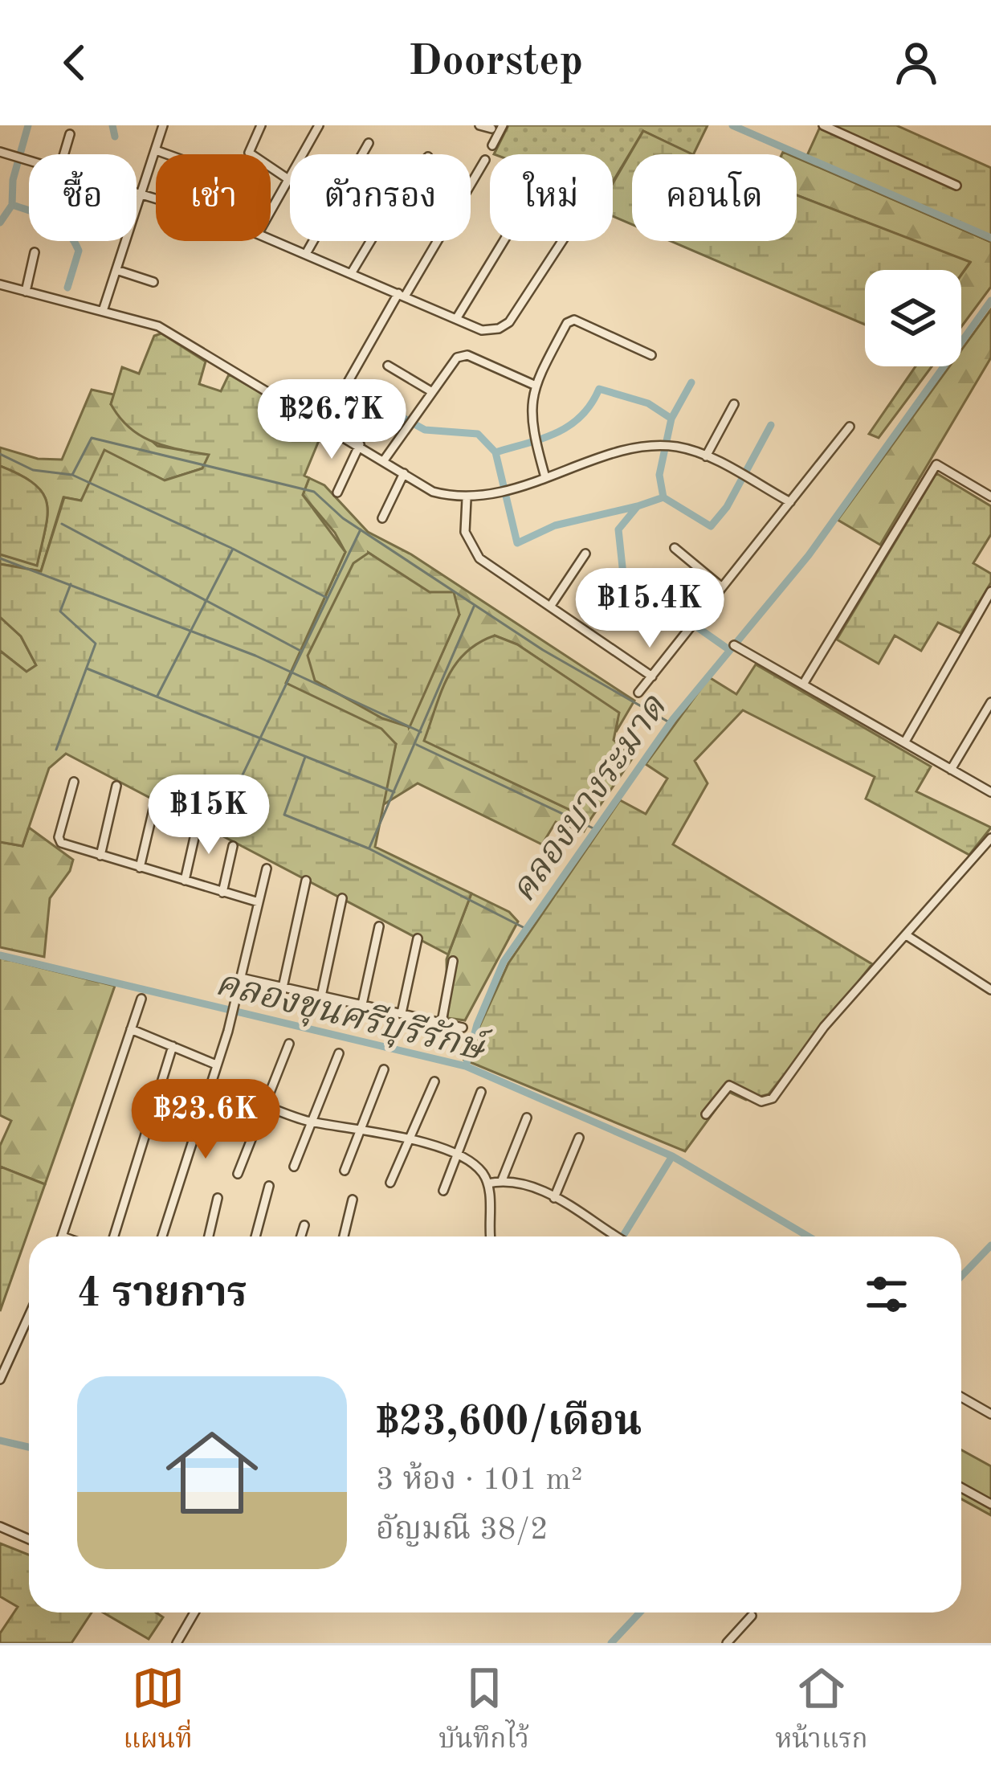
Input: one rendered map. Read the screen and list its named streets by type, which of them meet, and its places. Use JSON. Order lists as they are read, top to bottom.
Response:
{
  "water": ["คลองบางระมาด", "คลองขุนศรีบุรีรักษ์"],
  "page": {
    "header": "Doorstep",
    "chip": [
      "ซื้อ",
      "เช่า",
      "ตัวกรอง",
      "ใหม่",
      "คอนโด"
    ],
    "price": [
      "฿26.7K",
      "฿15.4K",
      "฿15K",
      "฿23.6K"
    ],
    "heading": "4 รายการ",
    "list": [
      {
        "name": "฿23,600/เดือน",
        "note": "3 ห้อง · 101 m² · อัญมณี 38/2"
      }
    ],
    "tabs": ["แผนที่", "บันทึกไว้", "หน้าแรก"]
  }
}
